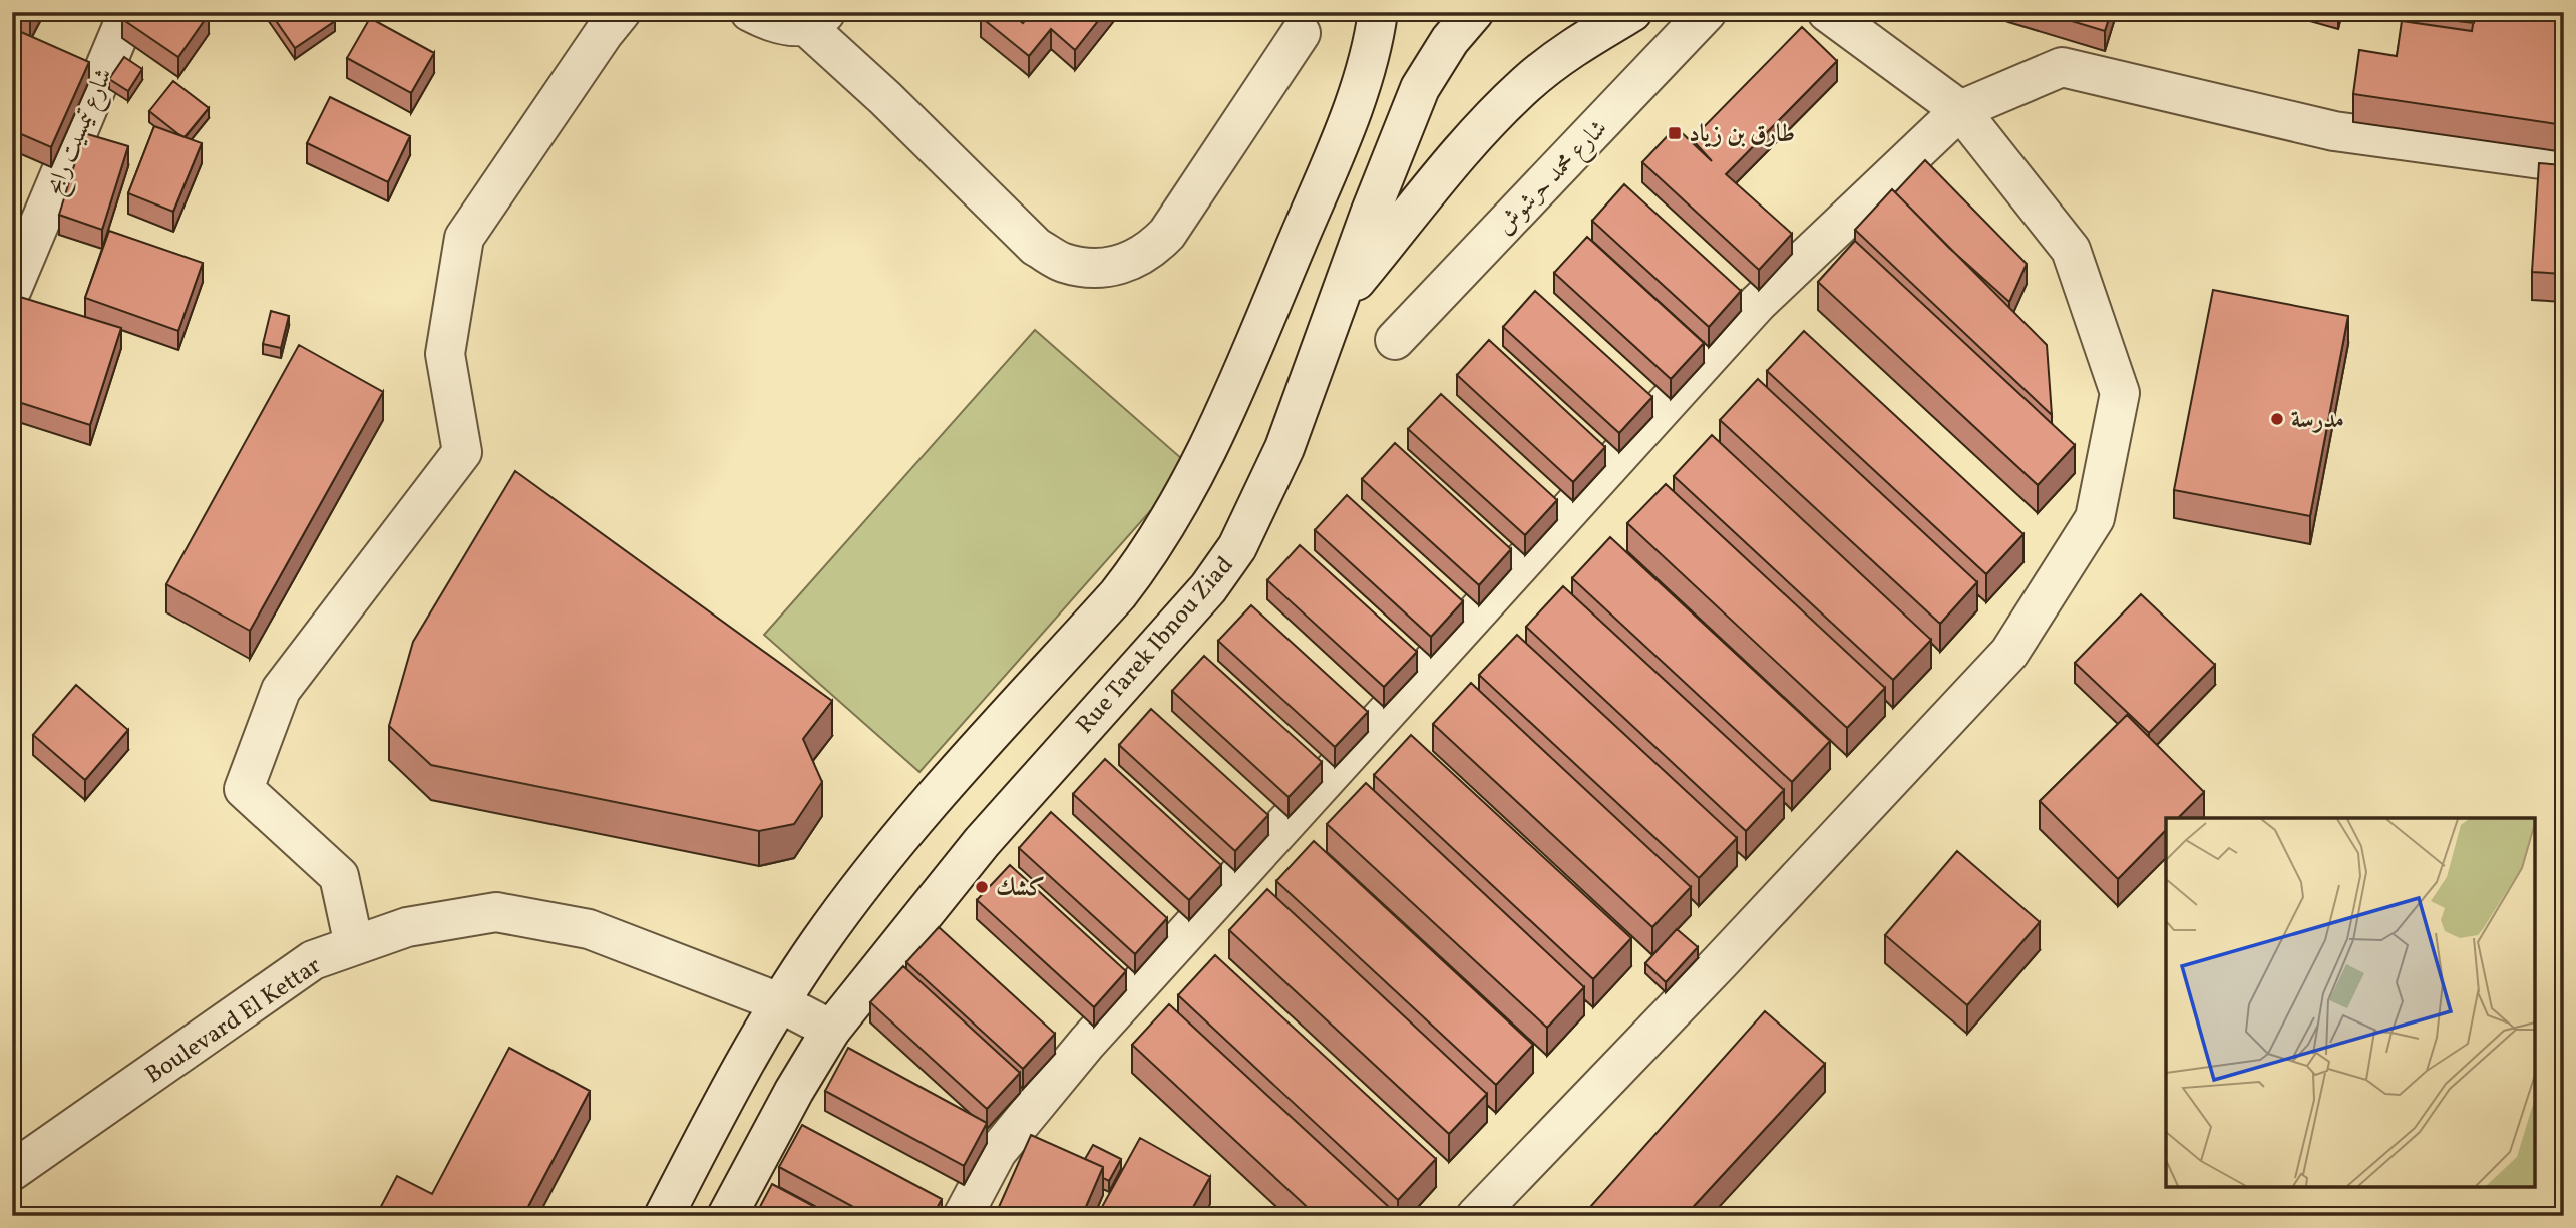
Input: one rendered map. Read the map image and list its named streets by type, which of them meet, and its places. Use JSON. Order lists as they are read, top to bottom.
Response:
{
  "streets": {
    "street": [
      "شارع تيمسيت رابح",
      "شارع محمد حرشوش",
      "Rue Tarek Ibnou Ziad",
      "Boulevard El Kettar"
    ]
  },
  "crossings": [
    ["Rue Tarek Ibnou Ziad", "Boulevard El Kettar"]
  ],
  "places": {
    "transit": ["طارق بن زياد"],
    "other": ["مدرسة", "كشك"]
  }
}
